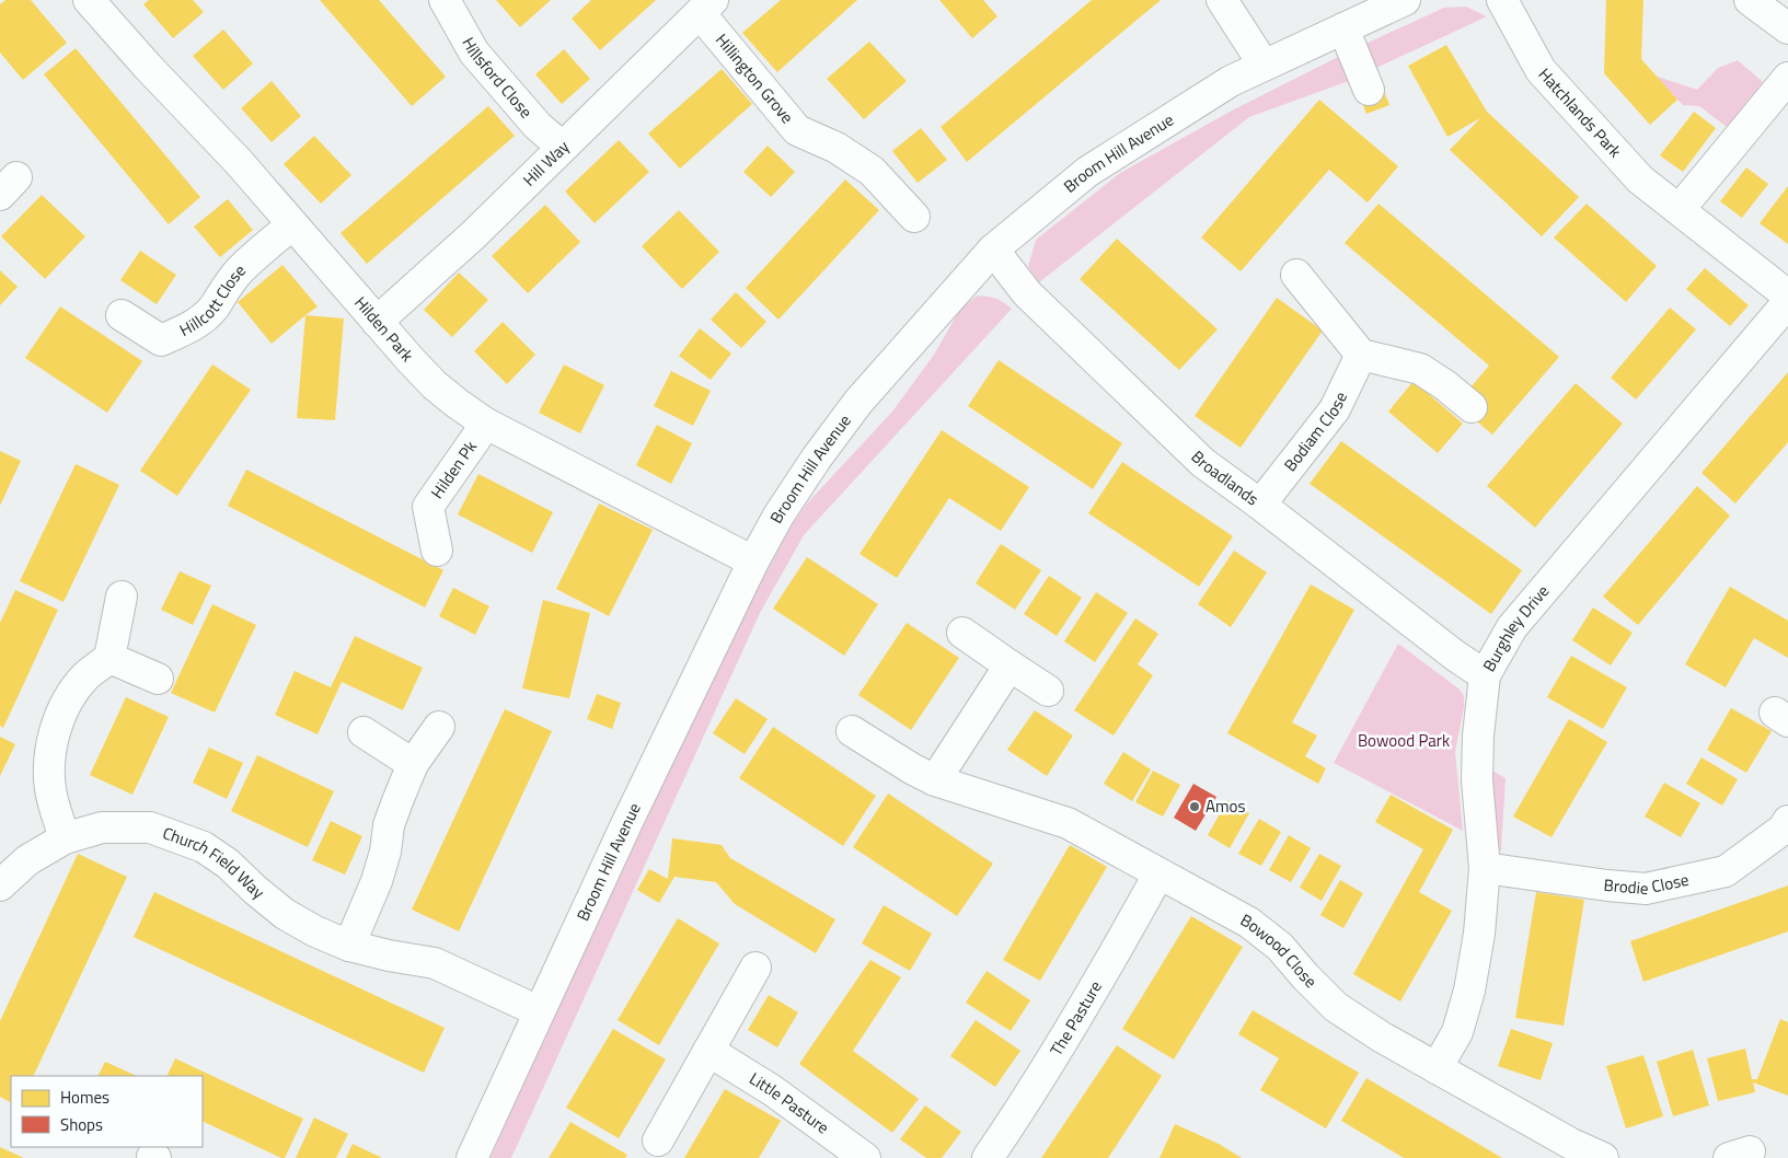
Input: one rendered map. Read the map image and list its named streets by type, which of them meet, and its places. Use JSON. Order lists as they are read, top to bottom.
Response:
{
  "streets": {
    "street": [
      "Hillsford Close",
      "Hillington Grove",
      "Hatchlands Park",
      "Broom Hill Avenue",
      "Hill Way",
      "Hillcott Close",
      "Hilden Park",
      "Bodiam Close",
      "Hilden Pk",
      "Broadlands",
      "Burghley Drive",
      "Church Field Way",
      "Brodie Close",
      "Bowood Close",
      "The Pasture",
      "Little Pasture"
    ]
  },
  "crossings": [
    ["Hillsford Close", "Hill Way"],
    ["Hillington Grove", "Hill Way"],
    ["Broom Hill Avenue", "Hilden Park"],
    ["Broom Hill Avenue", "Broadlands"],
    ["Broom Hill Avenue", "Church Field Way"],
    ["Hill Way", "Hilden Park"],
    ["Hillcott Close", "Hilden Park"],
    ["Hilden Park", "Hilden Pk"],
    ["Bodiam Close", "Broadlands"],
    ["Broadlands", "Burghley Drive"],
    ["Burghley Drive", "Brodie Close"],
    ["Burghley Drive", "Bowood Close"],
    ["Bowood Close", "The Pasture"]
  ],
  "parks": ["Bowood Park"],
  "places": ["Amos"],
  "legend": ["Homes", "Shops"]
}
